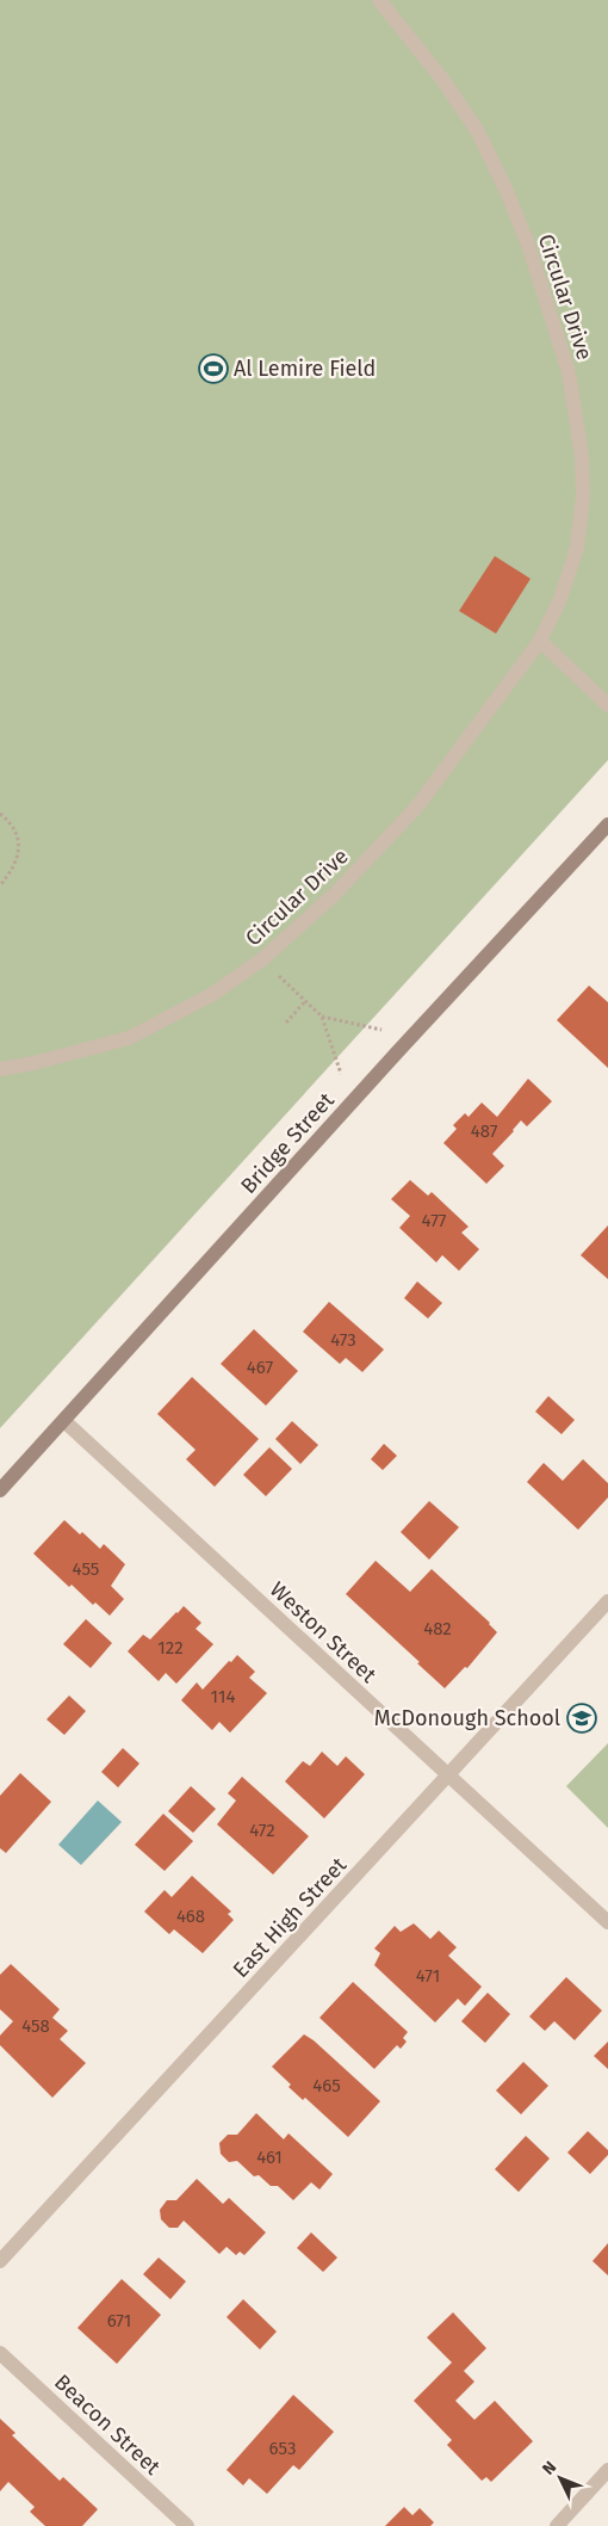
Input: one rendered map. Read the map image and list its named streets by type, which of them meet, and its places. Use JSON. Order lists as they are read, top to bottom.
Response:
{
  "streets": {
    "main road": ["Bridge Street"],
    "street": [
      "Circular Drive",
      "Weston Street",
      "East High Street",
      "Beacon Street"
    ]
  },
  "crossings": [
    ["Bridge Street", "Weston Street"],
    ["Weston Street", "East High Street"]
  ],
  "places": {
    "sports": ["Al Lemire Field"],
    "school or university": ["McDonough School"]
  },
  "house_numbers": [
    "487",
    "477",
    "473",
    "467",
    "455",
    "482",
    "122",
    "114",
    "472",
    "468",
    "471",
    "458",
    "465",
    "461",
    "671",
    "653"
  ],
  "north": "top left"
}
